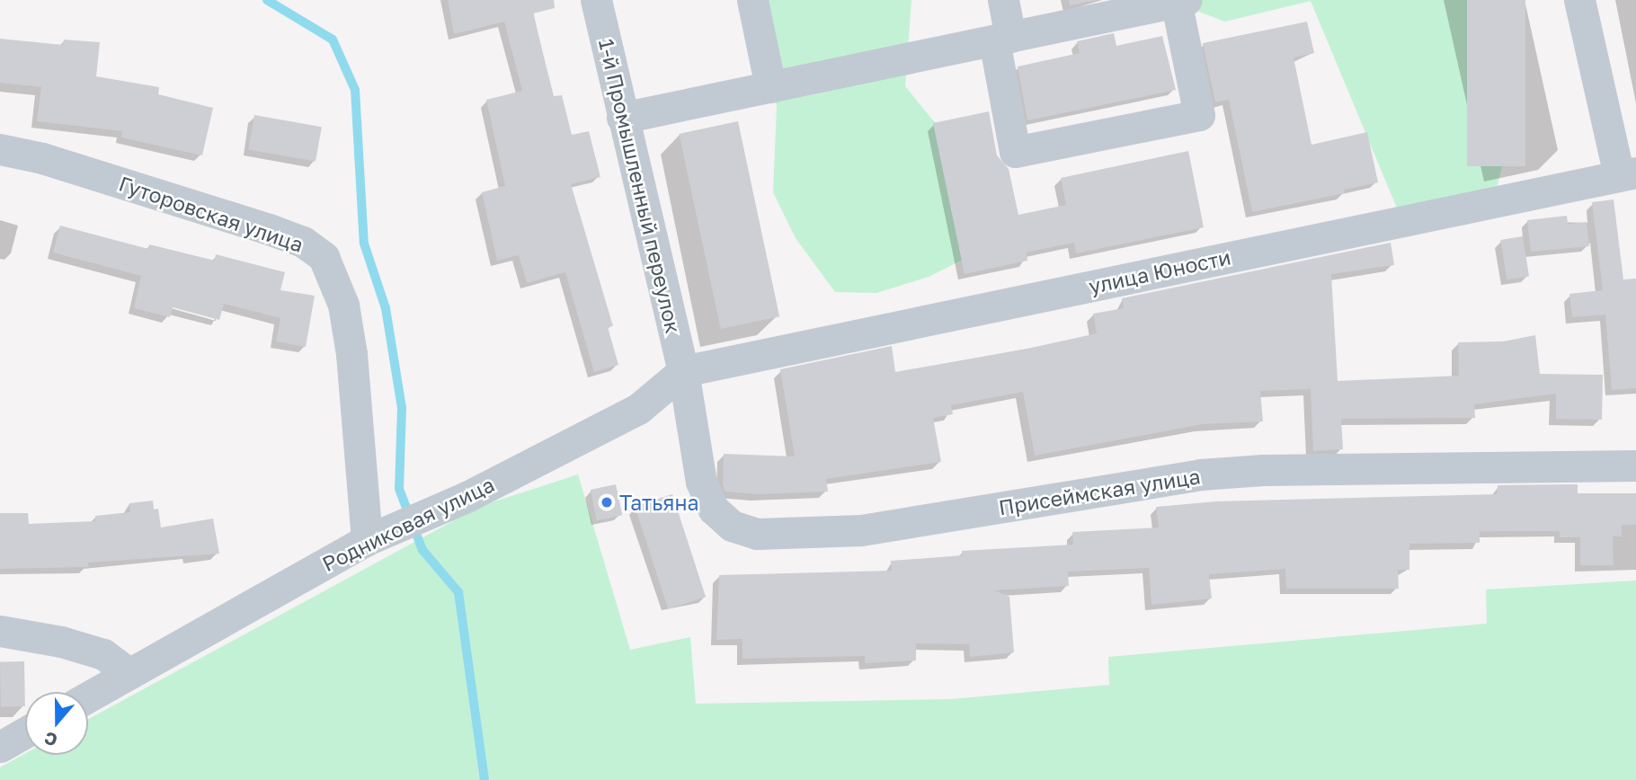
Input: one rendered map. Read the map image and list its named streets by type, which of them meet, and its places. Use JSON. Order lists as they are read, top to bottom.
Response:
{
  "streets": {
    "street": [
      "1-й Промышленный переулок",
      "Гуторовская улица",
      "улица Юности",
      "Присеймская улица",
      "Родниковая улица"
    ]
  },
  "crossings": [
    ["1-й Промышленный переулок", "улица Юности"],
    ["1-й Промышленный переулок", "Присеймская улица"],
    ["1-й Промышленный переулок", "Родниковая улица"],
    ["Гуторовская улица", "Родниковая улица"],
    ["улица Юности", "Присеймская улица"],
    ["улица Юности", "Родниковая улица"],
    ["Присеймская улица", "Родниковая улица"]
  ],
  "places": ["Татьяна"],
  "north": "bottom"
}
